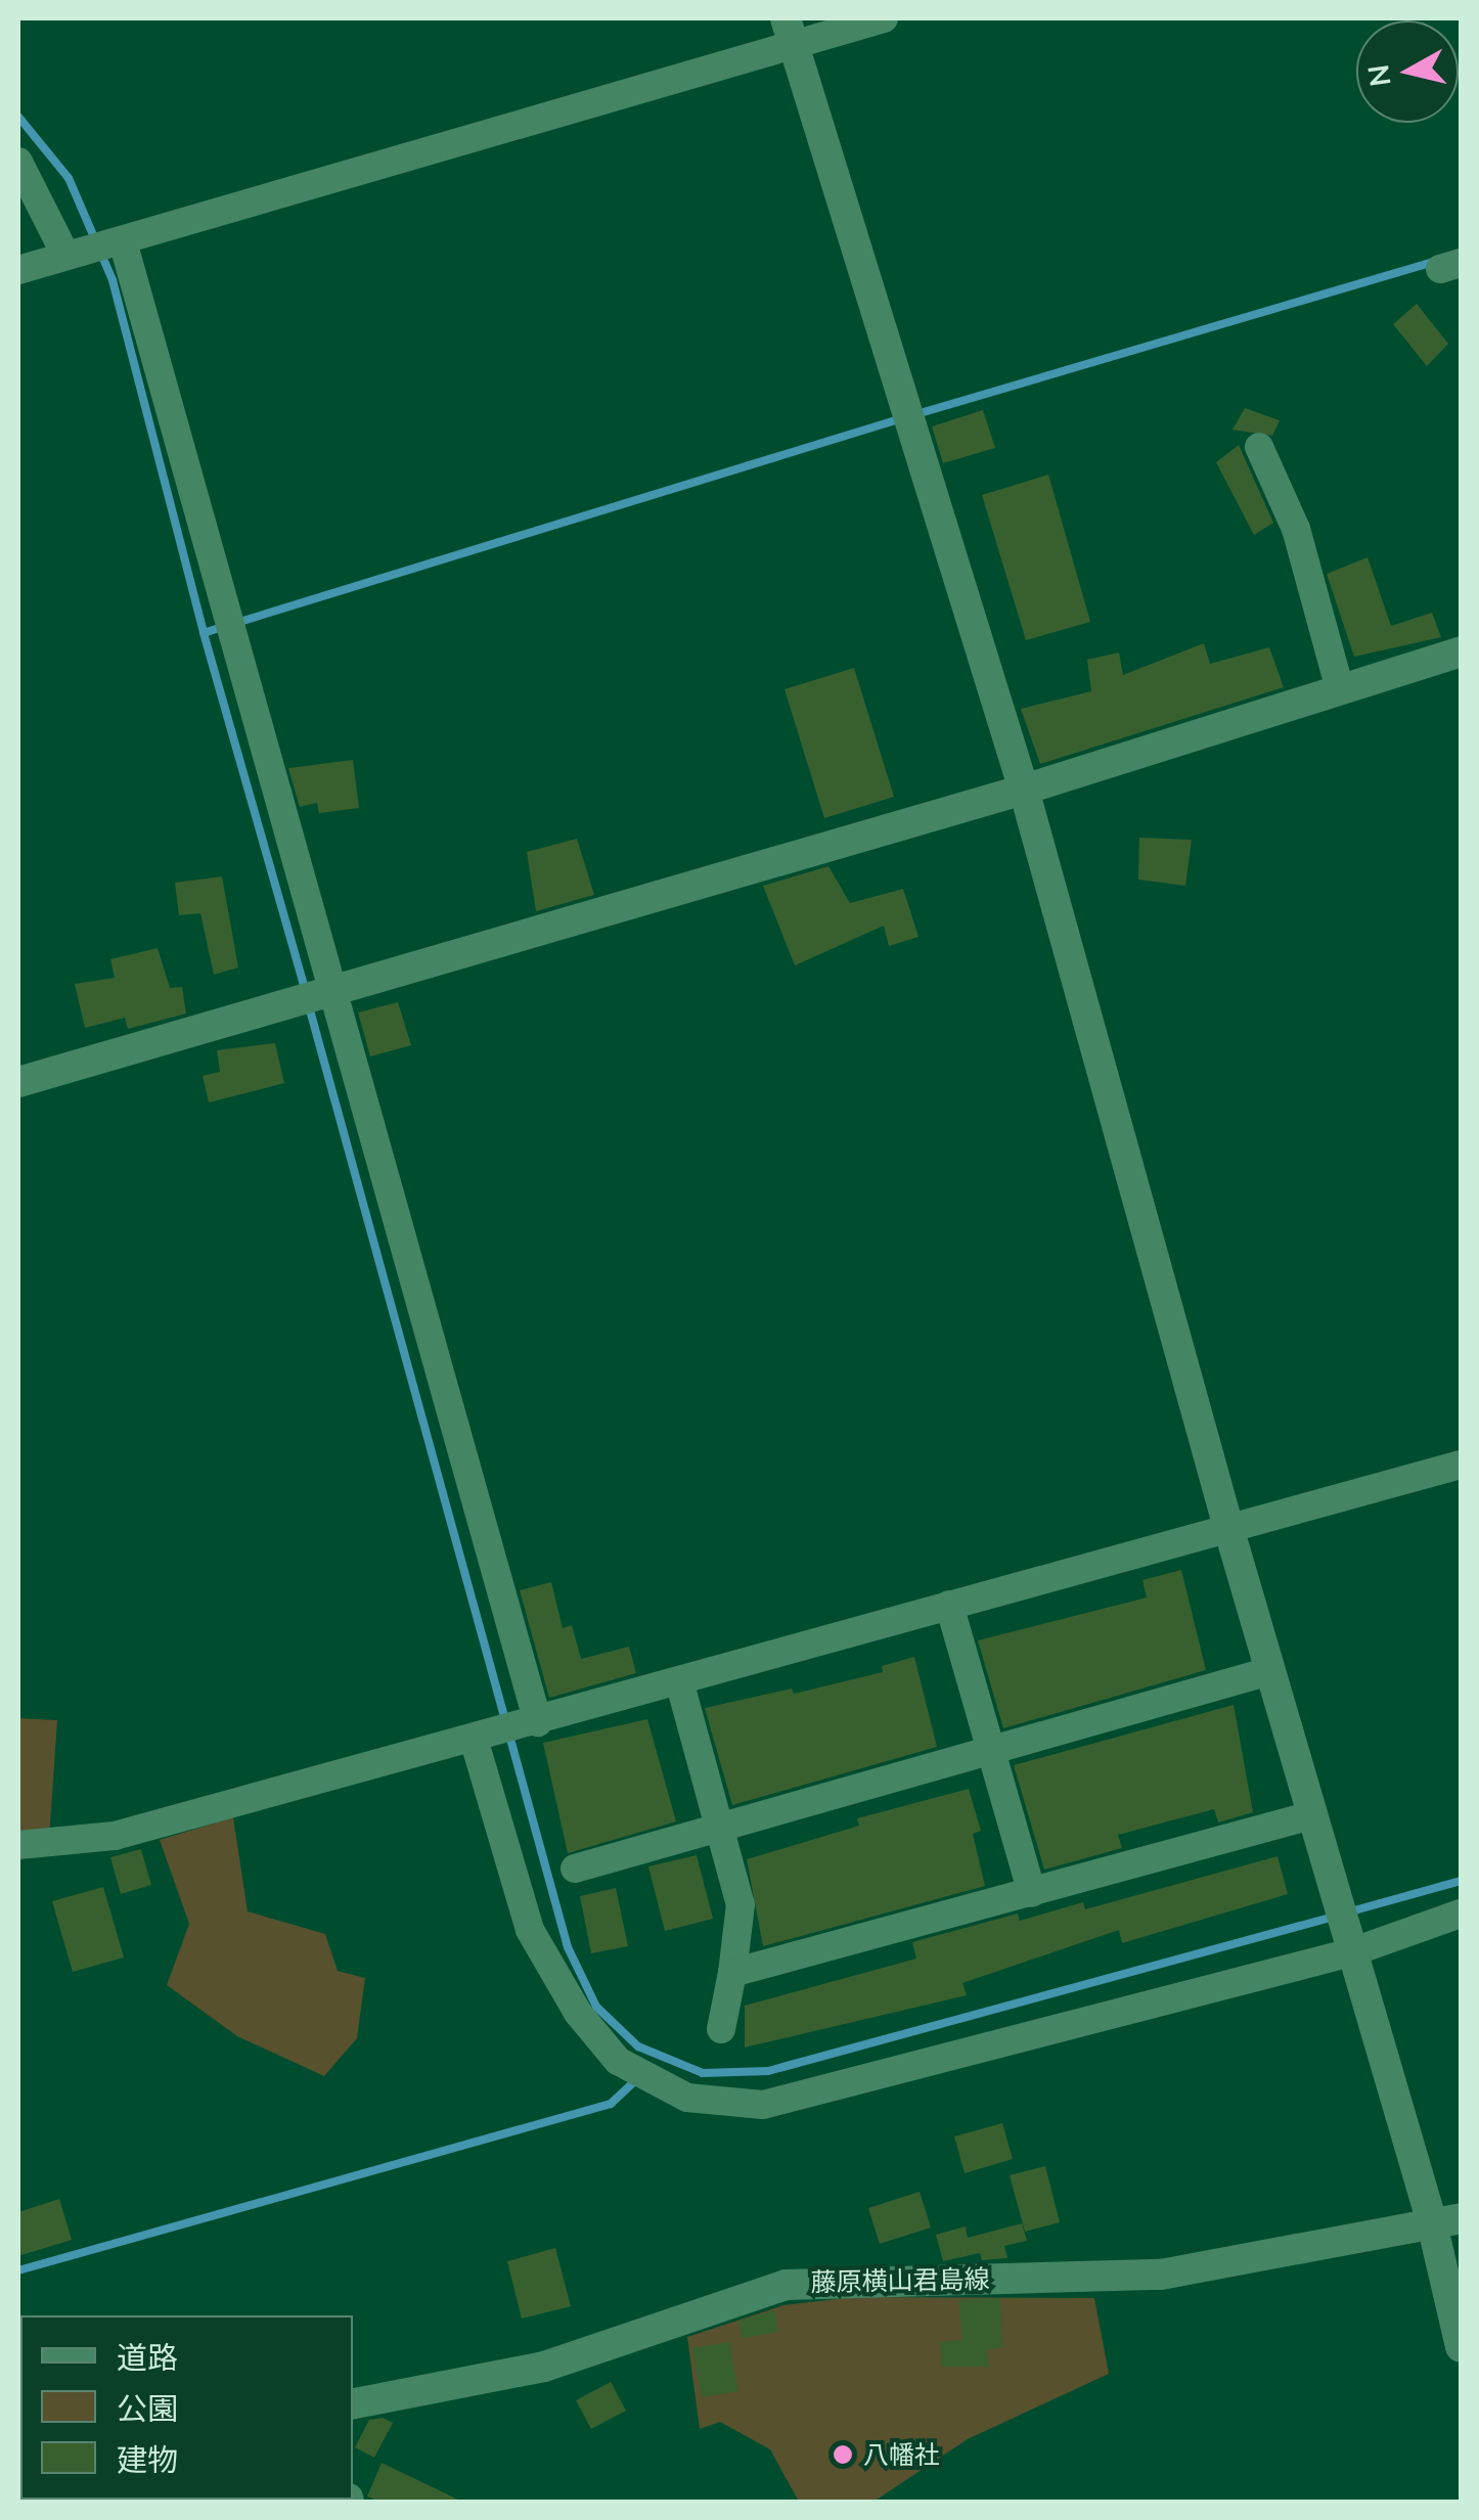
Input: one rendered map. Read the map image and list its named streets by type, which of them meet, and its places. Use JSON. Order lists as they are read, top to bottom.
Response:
{
  "streets": {
    "street": ["藤原横山君島線"]
  },
  "places": ["八幡社"],
  "legend": ["道路", "公園", "建物"],
  "north": "left"
}
